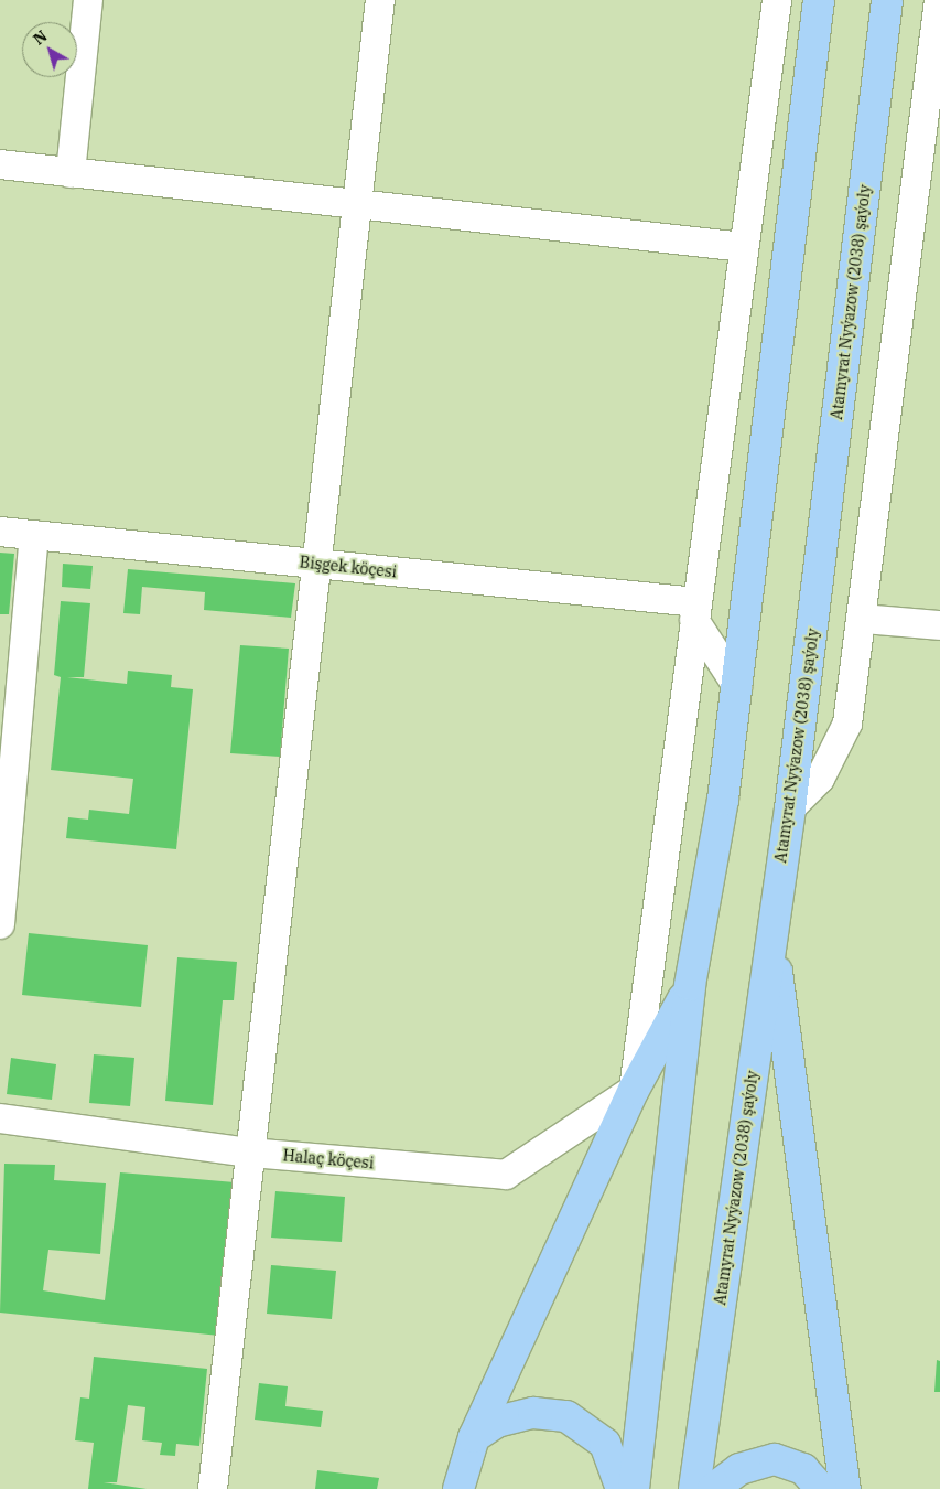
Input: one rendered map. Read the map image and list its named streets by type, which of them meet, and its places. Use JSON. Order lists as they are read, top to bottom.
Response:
{
  "streets": {
    "main road": ["Atamyrat Nyýazow (2038) şaýoly"],
    "street": ["Bişgek köçesi", "Halaç köçesi"]
  },
  "north": "top left"
}
